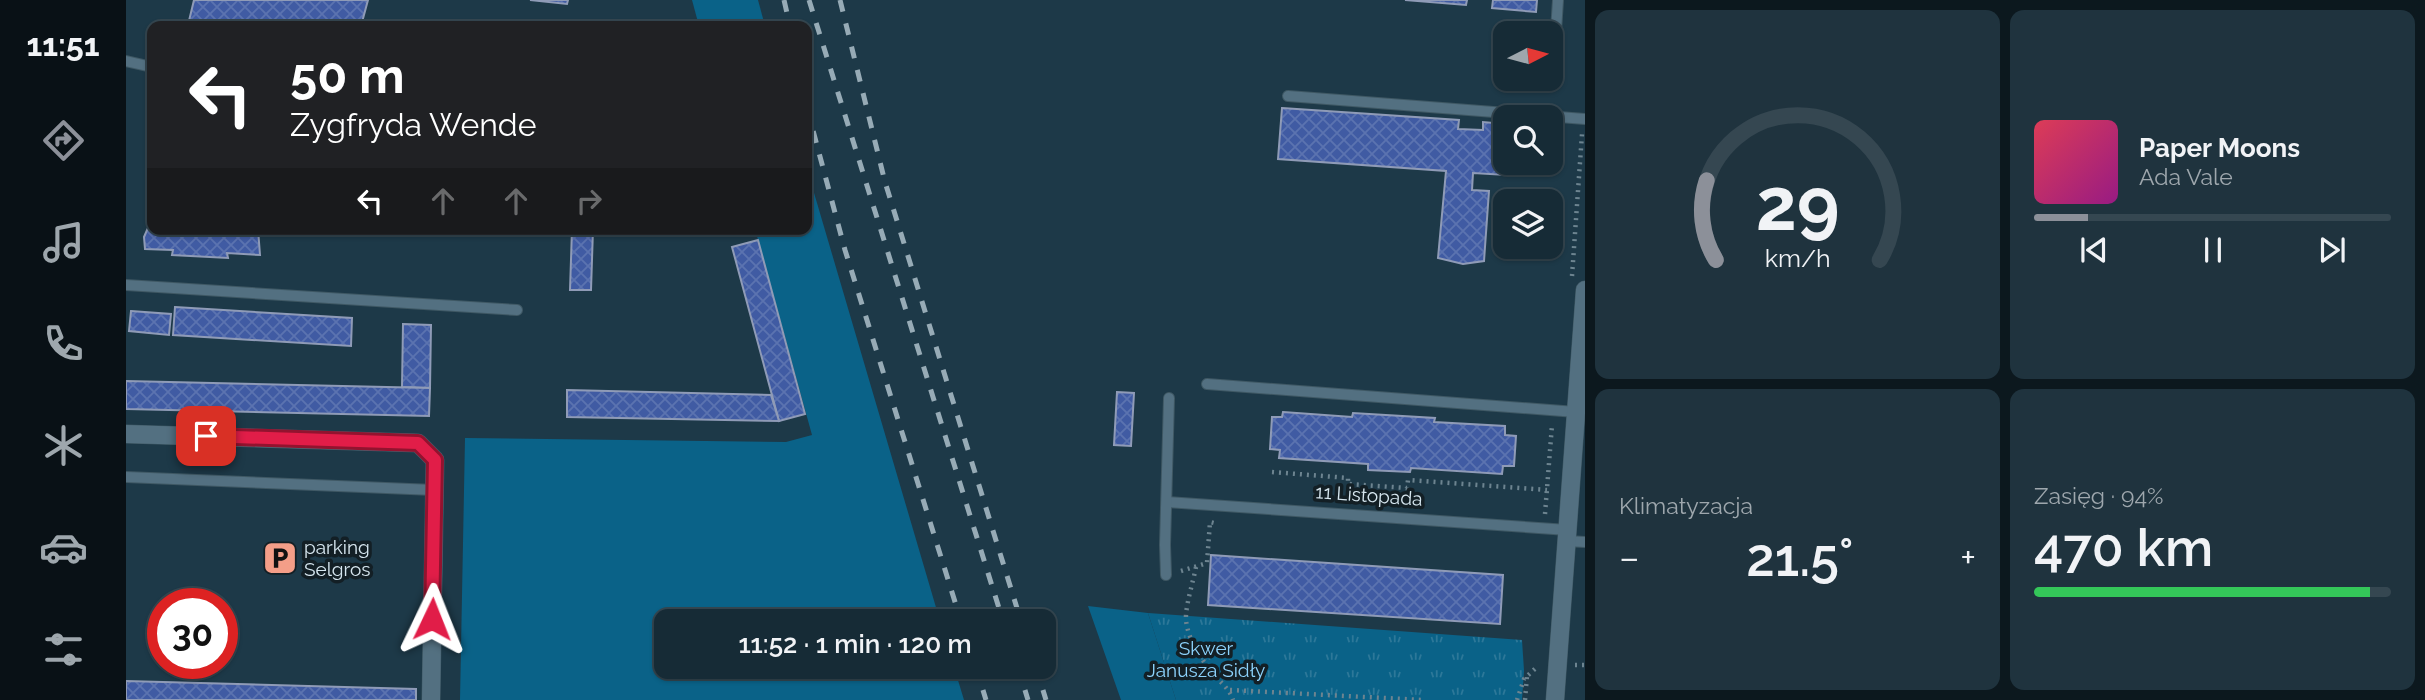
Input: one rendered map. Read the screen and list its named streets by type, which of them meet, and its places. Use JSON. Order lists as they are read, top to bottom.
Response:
{
  "streets": {
    "lane": ["11 Listopada"]
  },
  "parks": ["Skwer Janusza Sidły"],
  "places": {
    "parking": ["parking Selgros"]
  },
  "north": "right",
  "page": {
    "tabs": "11:51",
    "turn": ["50 m", "Zygfryda Wende"],
    "song": ["Paper Moons", "Ada Vale"],
    "tile": [
      "Klimatyzacja",
      ["Zasięg · 94%", "470 km"]
    ],
    "heat": ["−", "21.5°", "+"],
    "limit": "30",
    "trip": "11:52 · 1 min · 120 m",
    "gauge": ["29", "km/h"]
  }
}
